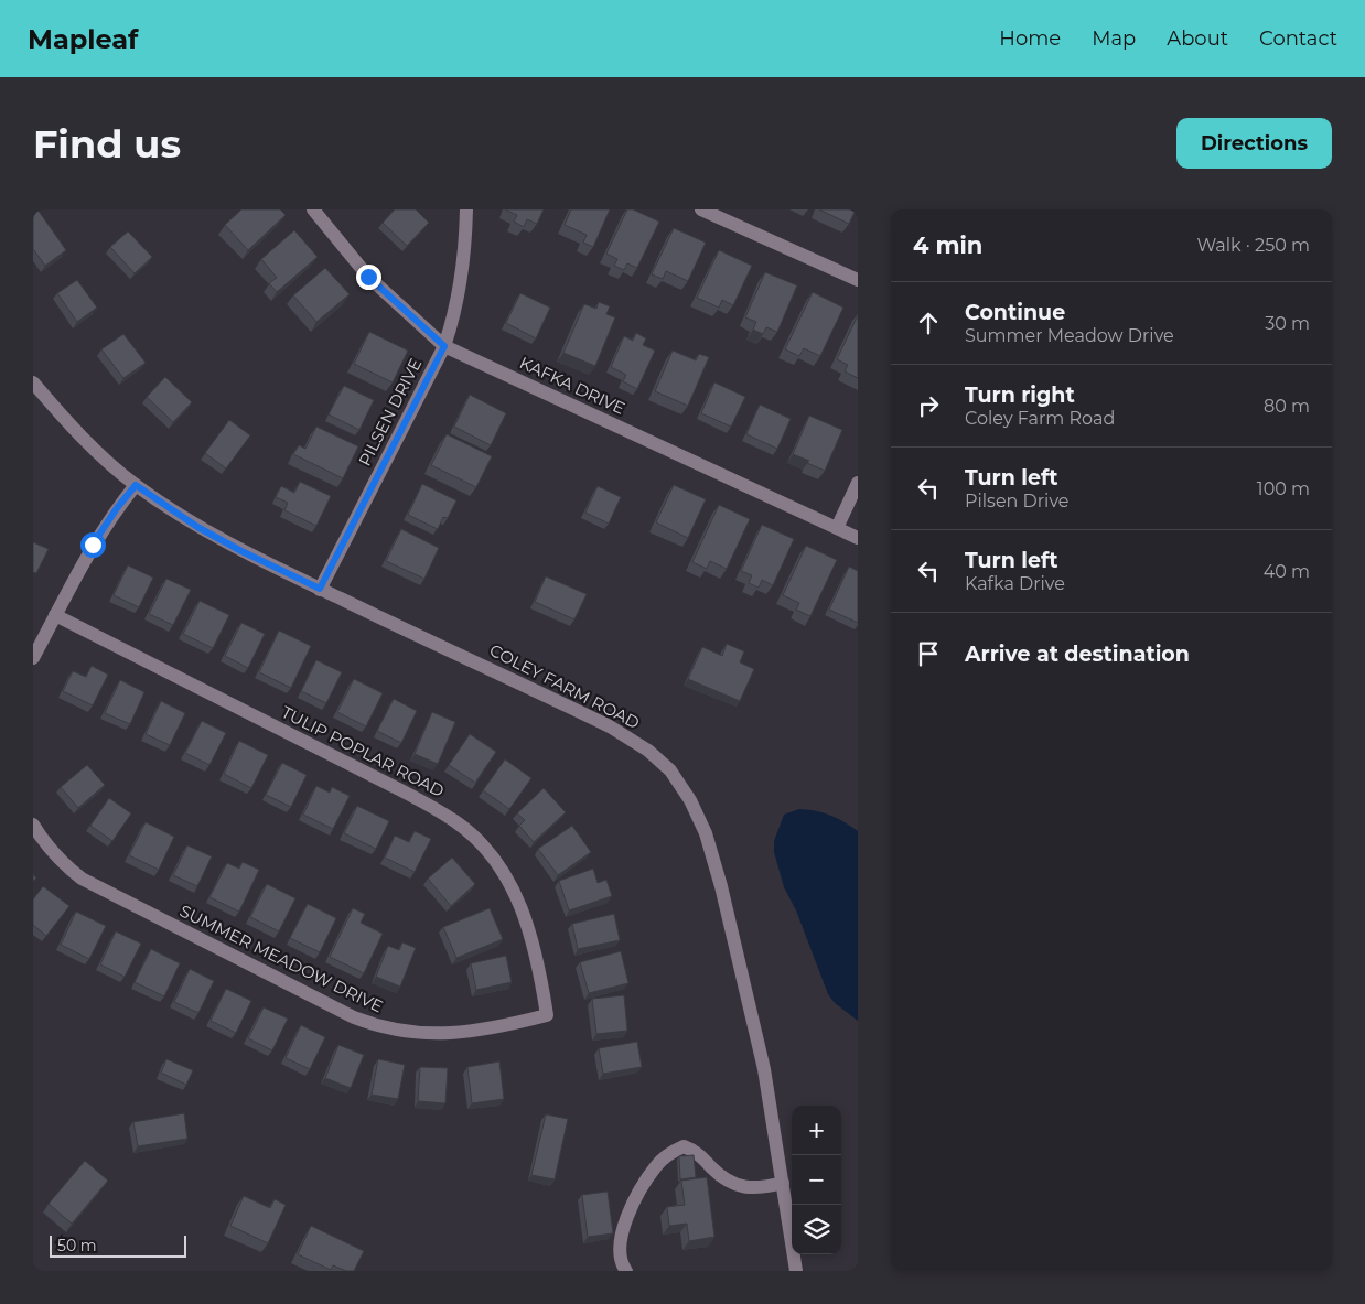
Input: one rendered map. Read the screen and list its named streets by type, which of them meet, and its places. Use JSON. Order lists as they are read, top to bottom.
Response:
{
  "streets": {
    "street": [
      "KAFKA DRIVE",
      "PILSEN DRIVE",
      "COLEY FARM ROAD",
      "TULIP POPLAR ROAD",
      "SUMMER MEADOW DRIVE"
    ]
  },
  "crossings": [
    ["KAFKA DRIVE", "PILSEN DRIVE"],
    ["PILSEN DRIVE", "COLEY FARM ROAD"],
    ["TULIP POPLAR ROAD", "SUMMER MEADOW DRIVE"]
  ],
  "scale_bar": "50 m",
  "page": {
    "header": "Mapleaf",
    "nav": [
      "Home",
      "Map",
      "About",
      "Contact"
    ],
    "buttons": "Directions",
    "title": "Find us",
    "heading": ["4 min", "Walk · 250 m"],
    "list": [
      ["Continue", "Summer Meadow Drive", "30 m"],
      ["Turn right", "Coley Farm Road", "80 m"],
      ["Turn left", "Pilsen Drive", "100 m"],
      ["Turn left", "Kafka Drive", "40 m"],
      "Arrive at destination"
    ],
    "map_buttons": ["+", "−"],
    "scale": "50 m"
  }
}
